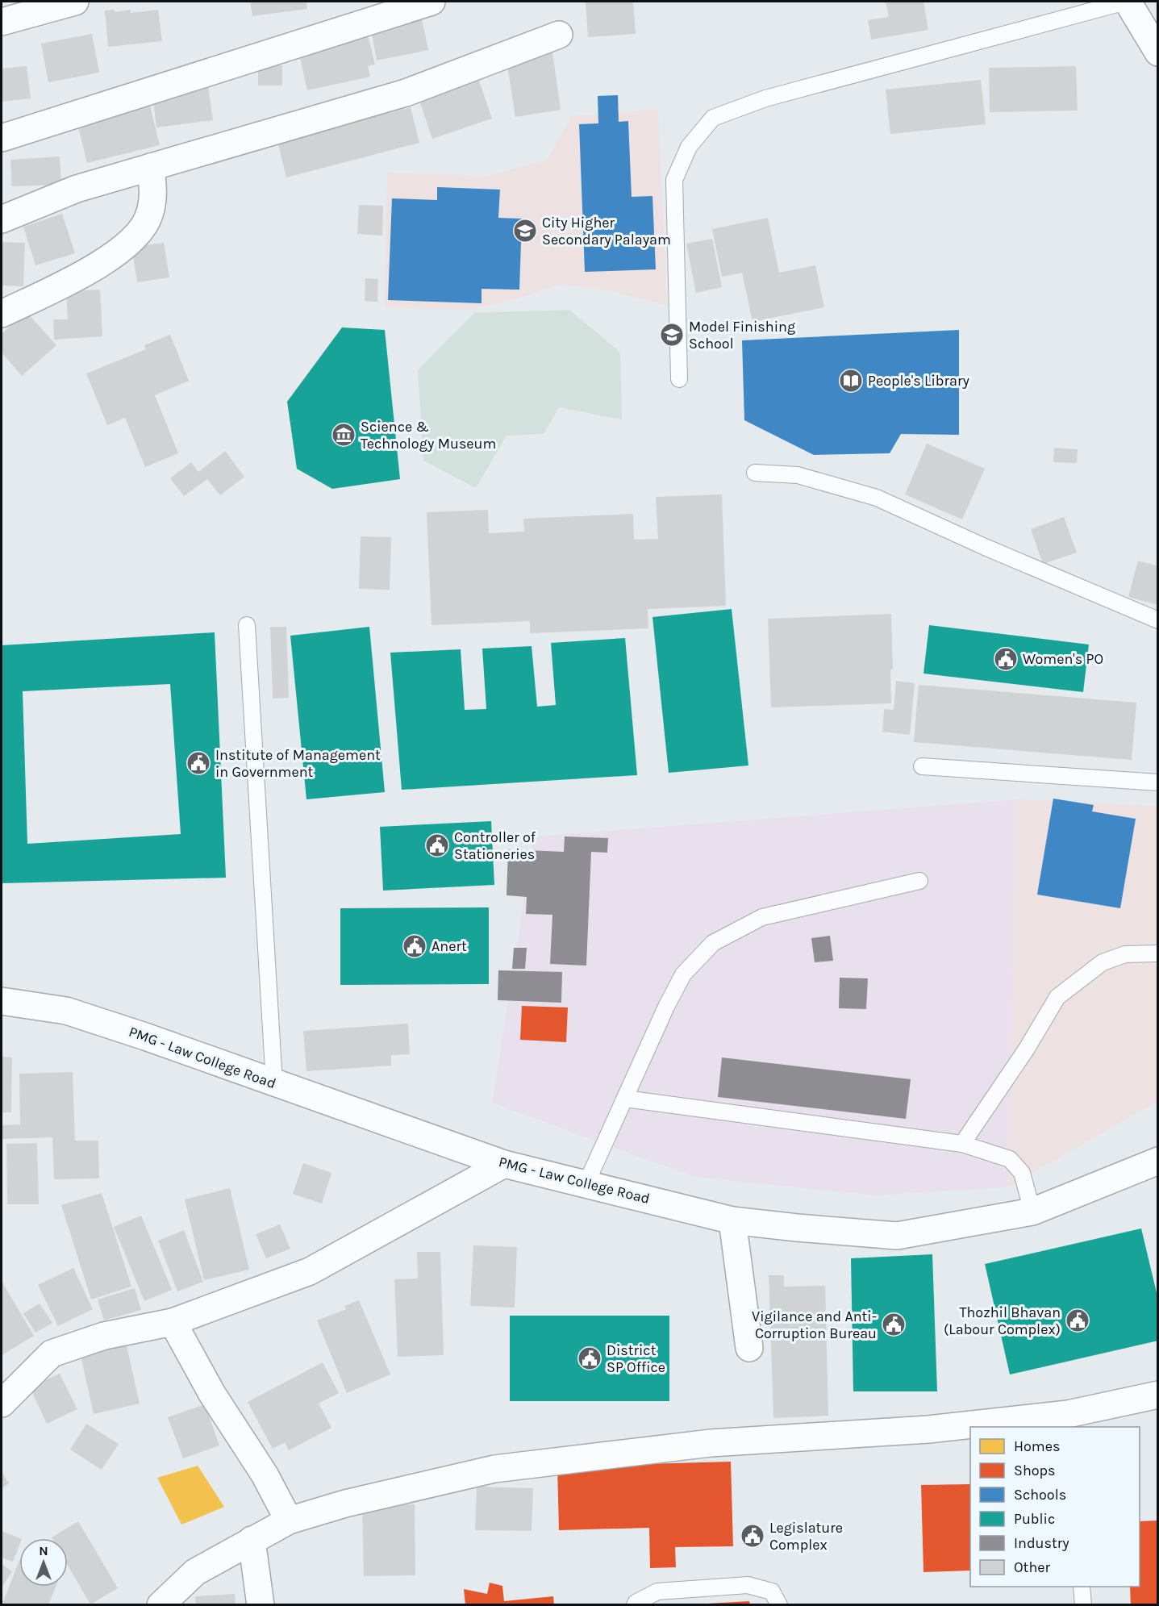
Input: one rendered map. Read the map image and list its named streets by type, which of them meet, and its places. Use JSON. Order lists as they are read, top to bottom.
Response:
{
  "streets": {
    "street": ["PMG - Law College Road"]
  },
  "places": {
    "school or university": ["City Higher Secondary Palayam", "Model Finishing School"],
    "library": ["People's Library"],
    "museum": ["Science & Technology Museum"],
    "public building": [
      "Women's PO",
      "Institute of Management in Government",
      "Controller of Stationeries",
      "Anert",
      "Thozhil Bhavan (Labour Complex)",
      "Vigilance and Anti- Corruption Bureau",
      "District SP Office",
      "Legislature Complex"
    ]
  },
  "legend": [
    "Homes",
    "Shops",
    "Schools",
    "Public",
    "Industry",
    "Other"
  ],
  "north": "top"
}
